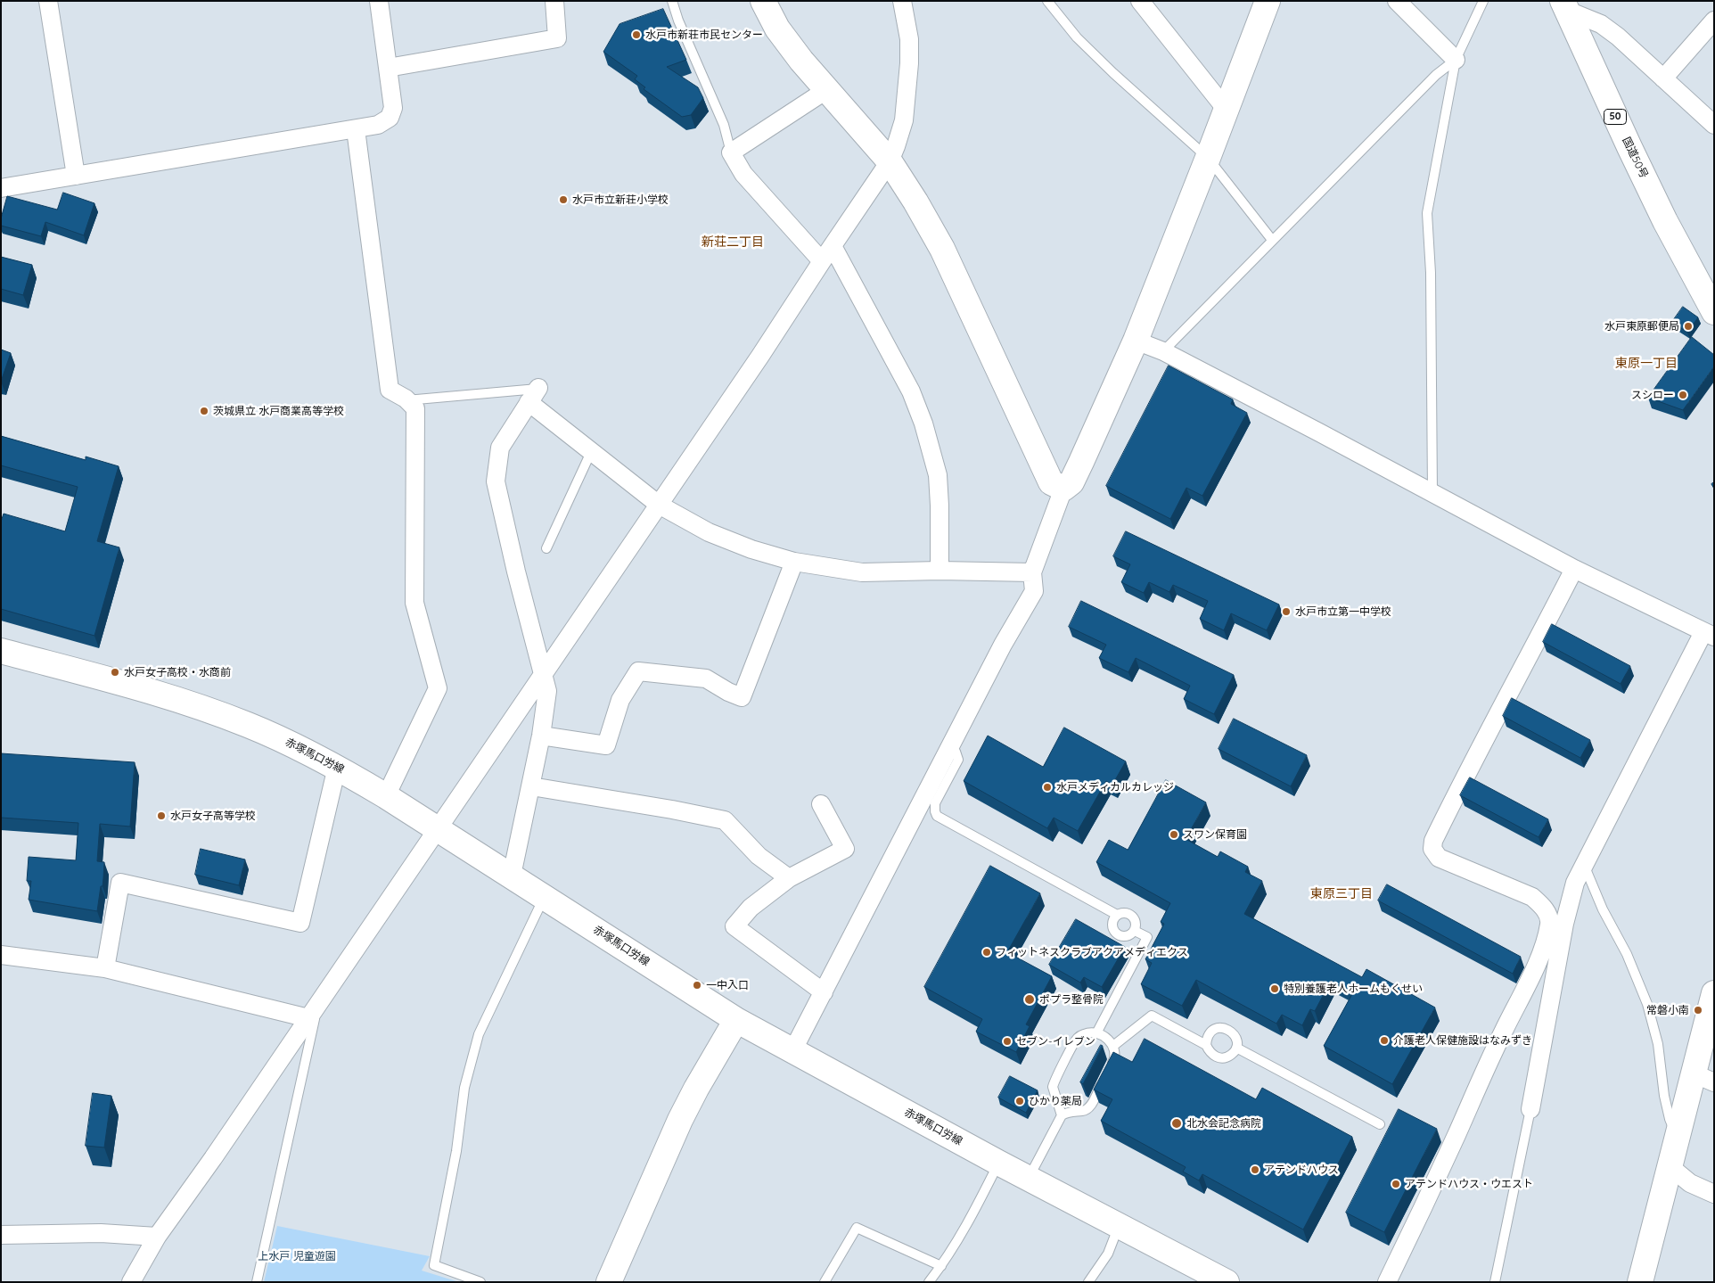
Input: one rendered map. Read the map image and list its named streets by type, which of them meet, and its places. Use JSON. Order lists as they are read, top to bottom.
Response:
{
  "streets": {
    "main road": ["50", "国道50号", "赤塚馬口労線"]
  },
  "districts": ["新荘二丁目", "東原一丁目", "東原三丁目"],
  "parks": ["上水戸 児童遊園"],
  "places": [
    "水戸市新荘市民センター",
    "水戸市立新荘小学校",
    "水戸東原郵便局",
    "スシロー",
    "茨城県立 水戸商業高等学校",
    "水戸市立第一中学校",
    "水戸女子高校・水商前",
    "水戸メディカルカレッジ",
    "水戸女子高等学校",
    "スワン保育園",
    "フィットネスクラブアクアメディエクス",
    "一中入口",
    "特別養護老人ホームもくせい",
    "ポプラ整骨院",
    "常磐小南",
    "介護老人保健施設はなみずき",
    "セブン-イレブン",
    "ひかり薬局",
    "北水会記念病院",
    "アテンドハウス",
    "アテンドハウス・ウエスト"
  ]
}
